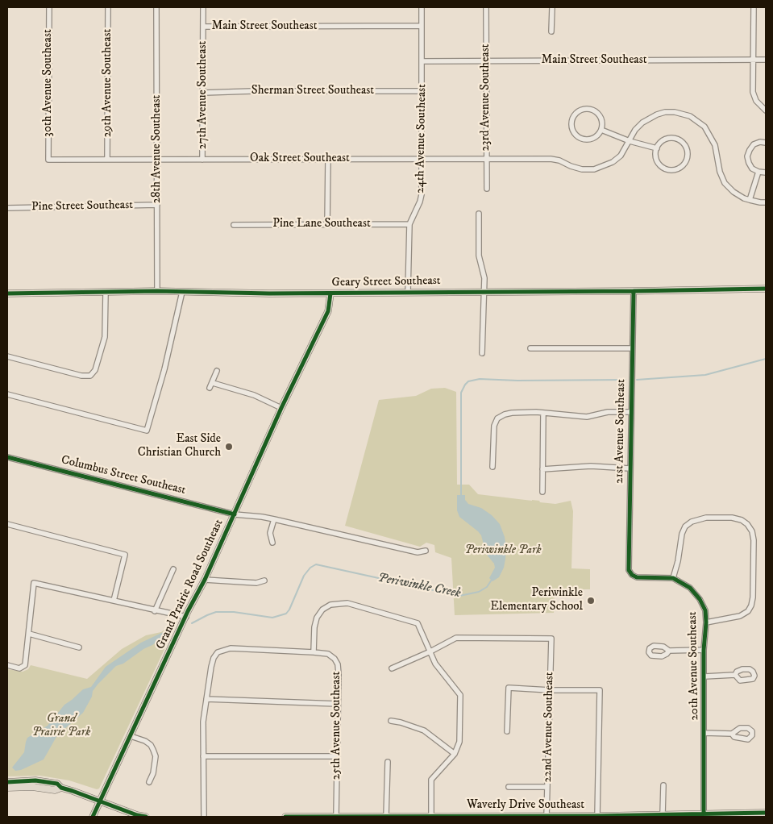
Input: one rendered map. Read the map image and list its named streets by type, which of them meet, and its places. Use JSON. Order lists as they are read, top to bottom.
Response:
{
  "streets": {
    "main road": ["Geary Street Southeast", "Grand Prairie Road Southeast", "Waverly Drive Southeast"],
    "street": [
      "Main Street Southeast",
      "30th Avenue Southeast",
      "29th Avenue Southeast",
      "Sherman Street Southeast",
      "27th Avenue Southeast",
      "23rd Avenue Southeast",
      "24th Avenue Southeast",
      "28th Avenue Southeast",
      "Oak Street Southeast",
      "Pine Street Southeast",
      "Pine Lane Southeast",
      "21st Avenue Southeast",
      "Columbus Street Southeast",
      "20th Avenue Southeast",
      "25th Avenue Southeast",
      "22nd Avenue Southeast"
    ]
  },
  "crossings": [
    ["Main Street Southeast", "27th Avenue Southeast"],
    ["Main Street Southeast", "23rd Avenue Southeast"],
    ["Main Street Southeast", "24th Avenue Southeast"],
    ["30th Avenue Southeast", "Oak Street Southeast"],
    ["29th Avenue Southeast", "Oak Street Southeast"],
    ["Sherman Street Southeast", "27th Avenue Southeast"],
    ["Sherman Street Southeast", "24th Avenue Southeast"],
    ["27th Avenue Southeast", "Oak Street Southeast"],
    ["23rd Avenue Southeast", "Oak Street Southeast"],
    ["24th Avenue Southeast", "Oak Street Southeast"],
    ["24th Avenue Southeast", "Pine Lane Southeast"],
    ["24th Avenue Southeast", "Geary Street Southeast"],
    ["28th Avenue Southeast", "Oak Street Southeast"],
    ["28th Avenue Southeast", "Pine Street Southeast"],
    ["28th Avenue Southeast", "Geary Street Southeast"],
    ["Geary Street Southeast", "21st Avenue Southeast"],
    ["Geary Street Southeast", "Grand Prairie Road Southeast"],
    ["21st Avenue Southeast", "20th Avenue Southeast"],
    ["Columbus Street Southeast", "Grand Prairie Road Southeast"],
    ["20th Avenue Southeast", "Waverly Drive Southeast"],
    ["25th Avenue Southeast", "Waverly Drive Southeast"],
    ["22nd Avenue Southeast", "Waverly Drive Southeast"]
  ],
  "water": ["Periwinkle Creek"],
  "parks": ["Periwinkle Park", "Grand Prairie Park"],
  "places": ["East Side Christian Church", "Periwinkle Elementary School"]
}
